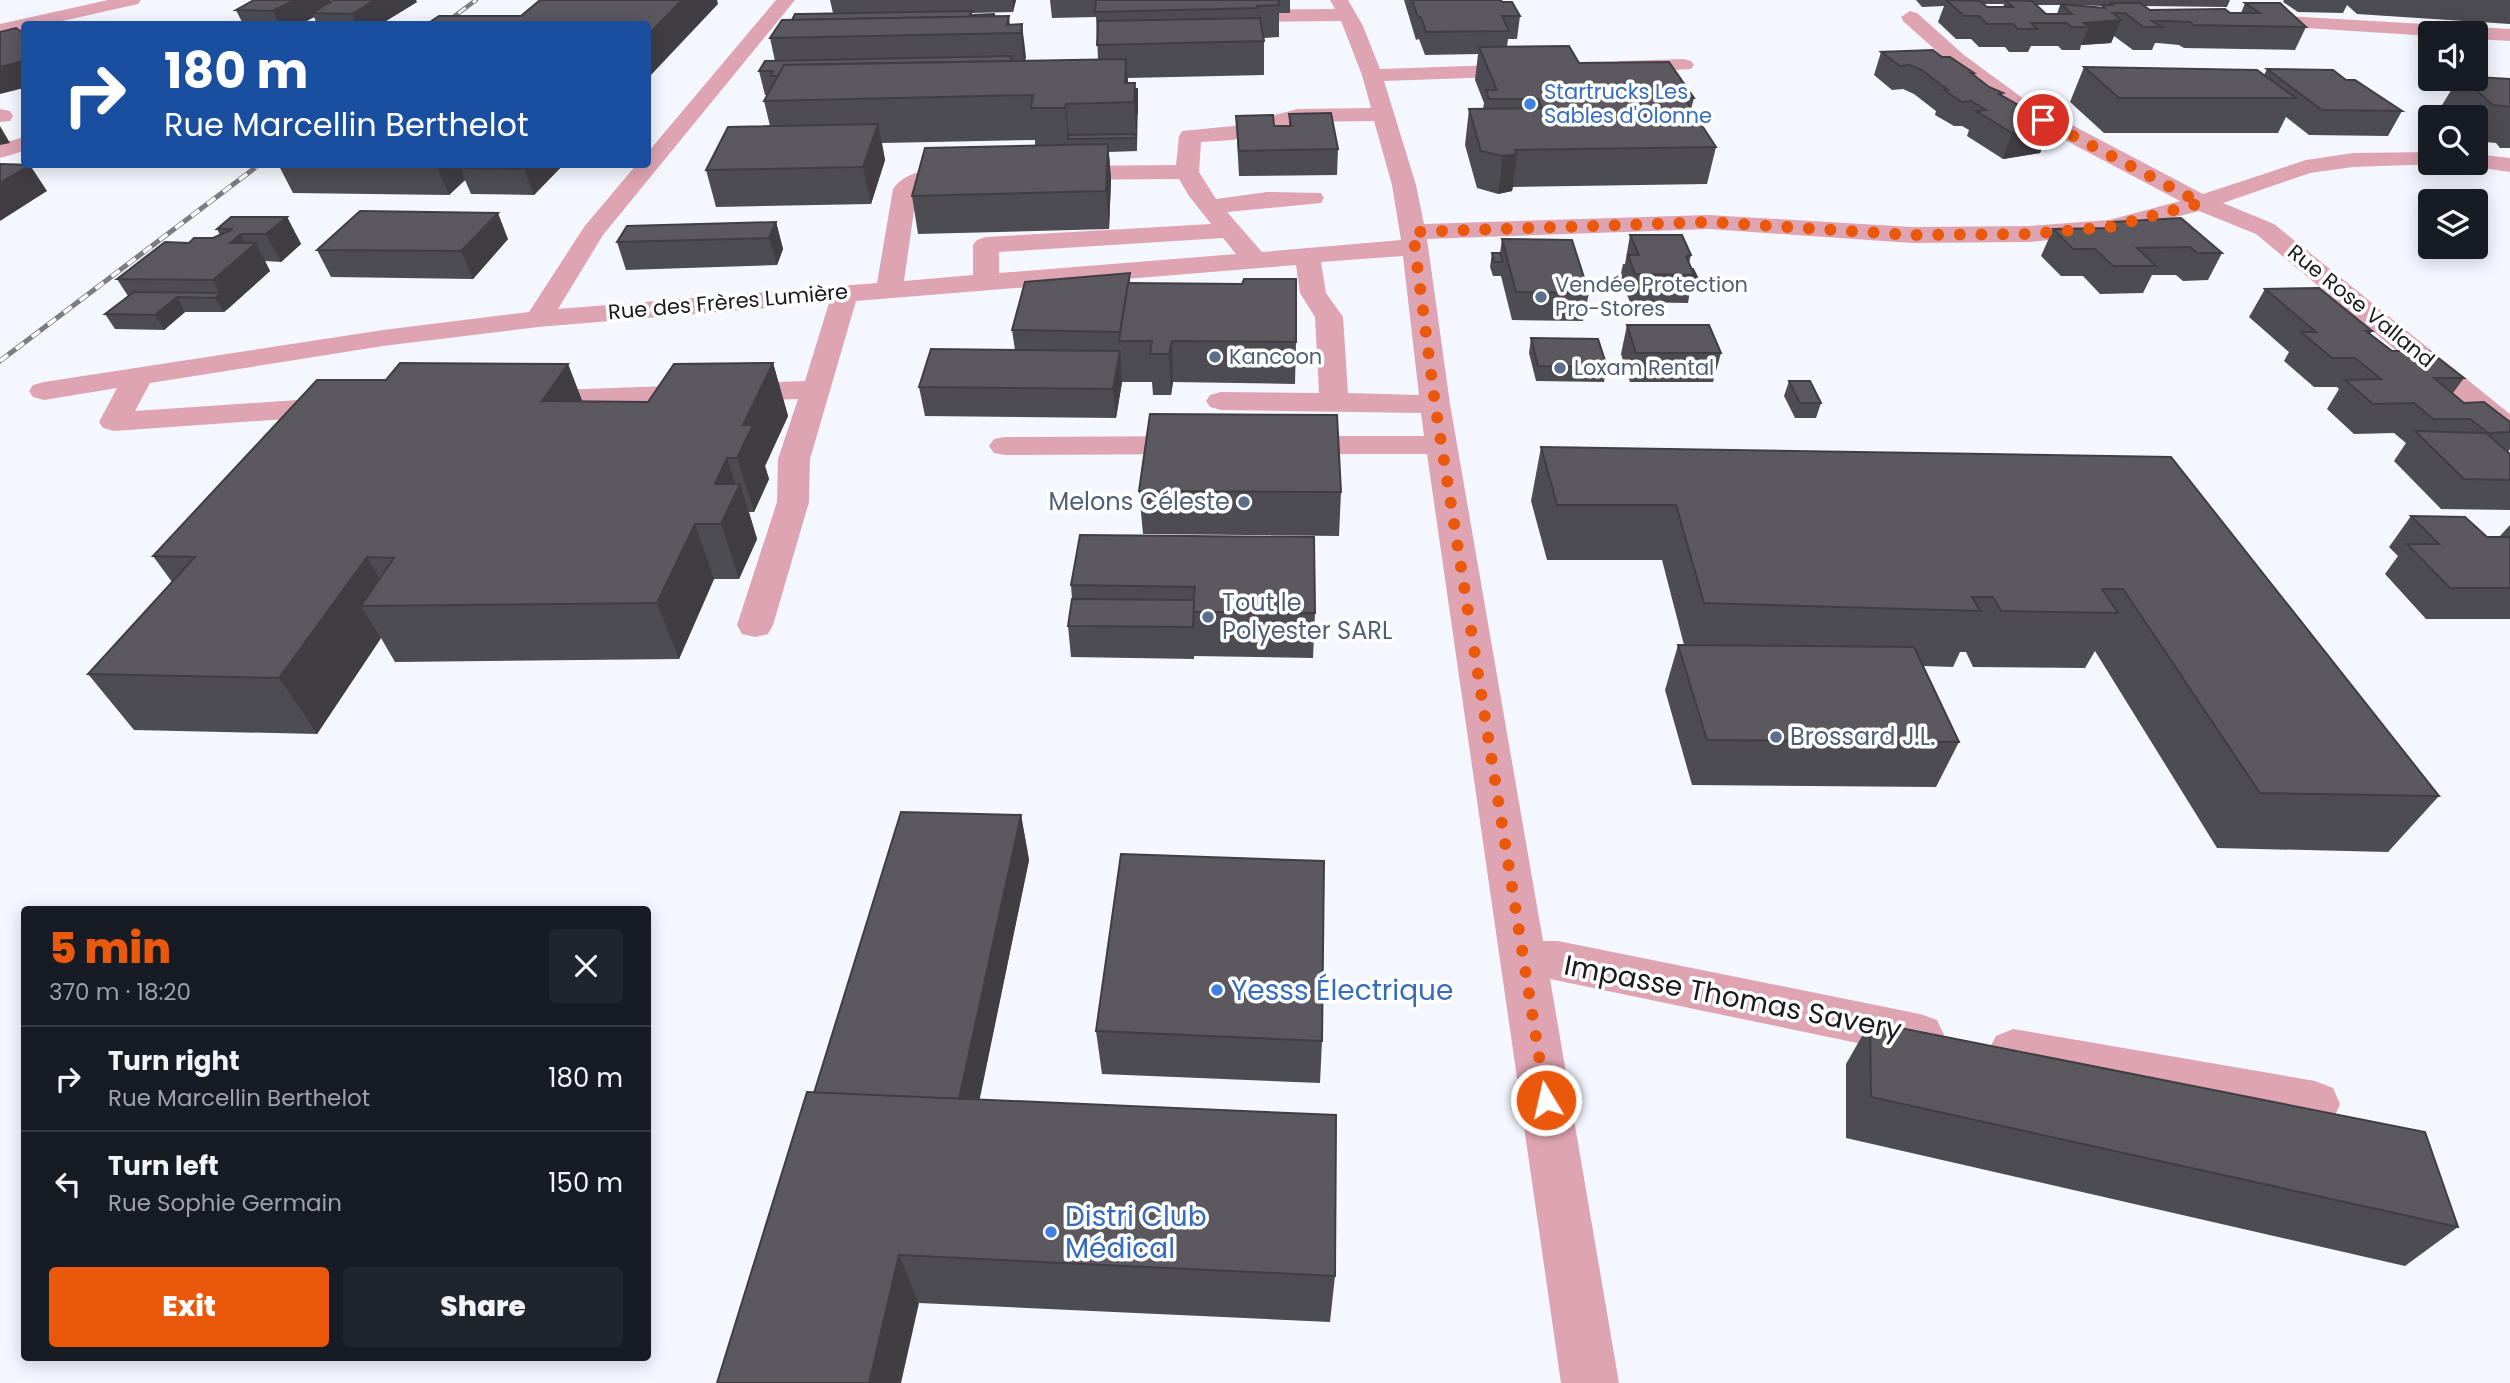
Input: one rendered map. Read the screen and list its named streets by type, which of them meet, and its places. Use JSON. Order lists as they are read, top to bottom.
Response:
{
  "streets": {
    "street": ["Rue des Frères Lumière", "Rue Rose Valland", "Impasse Thomas Savery"]
  },
  "crossings": [
    ["Rue des Frères Lumière", "Rue Rose Valland"]
  ],
  "places": [
    "Startrucks Les Sables d'Olonne",
    "Vendée Protection Pro-Stores",
    "Kancoon",
    "Loxam Rental",
    "Melons Céleste",
    "Tout le Polyester SARL",
    "Brossard J.L.",
    "Yesss Électrique",
    "Distri Club Médical"
  ],
  "page": {
    "turn": ["180 m", "Rue Marcellin Berthelot"],
    "heading": ["5 min", "370 m · 18:20"],
    "list": [
      {
        "name": "Turn right",
        "note": "Rue Marcellin Berthelot",
        "value": "180 m"
      },
      {
        "name": "Turn left",
        "note": "Rue Sophie Germain",
        "value": "150 m"
      }
    ],
    "buttons": ["Exit", "Share"]
  }
}
